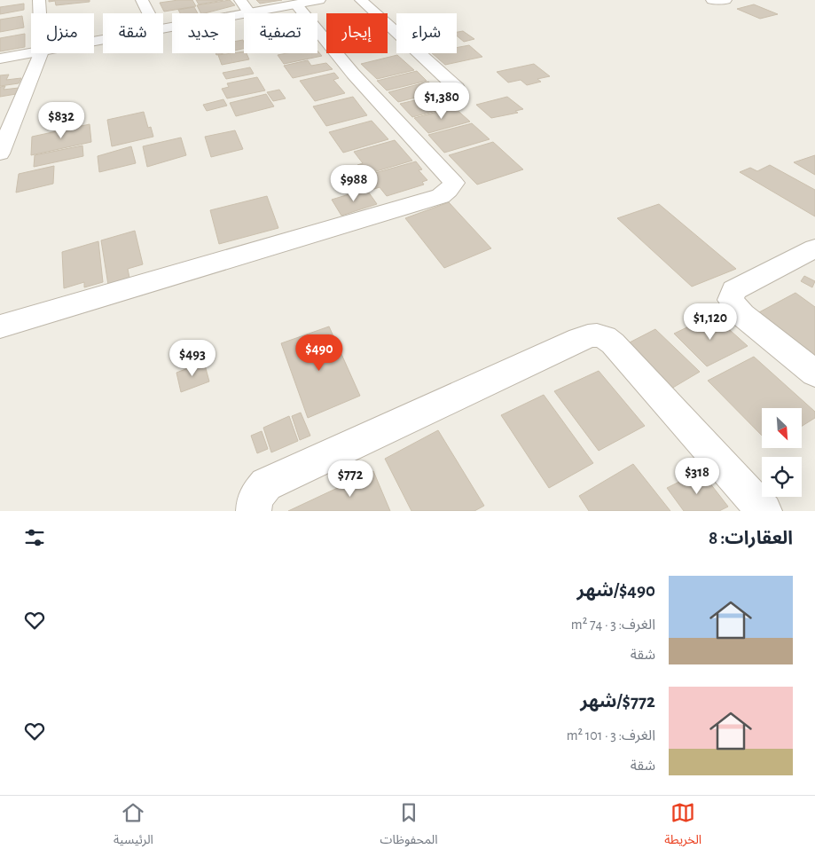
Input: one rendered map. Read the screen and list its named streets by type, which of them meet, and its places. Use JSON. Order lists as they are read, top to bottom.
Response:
{
  "north": "bottom right",
  "page": {
    "chip": [
      "شراء",
      "إيجار",
      "تصفية",
      "جديد",
      "شقة",
      "منزل"
    ],
    "price": [
      "$1,380",
      "$832",
      "$988",
      "$1,120",
      "$490",
      "$493",
      "$318",
      "$772"
    ],
    "heading": "العقارات: 8",
    "list": [
      {
        "name": "$490/شهر",
        "note": "الغرف: 3 · 74 m² · شقة"
      },
      {
        "name": "$772/شهر",
        "note": "الغرف: 3 · 101 m² · شقة"
      }
    ],
    "tabs": ["الخريطة", "المحفوظات", "الرئيسية"]
  }
}
